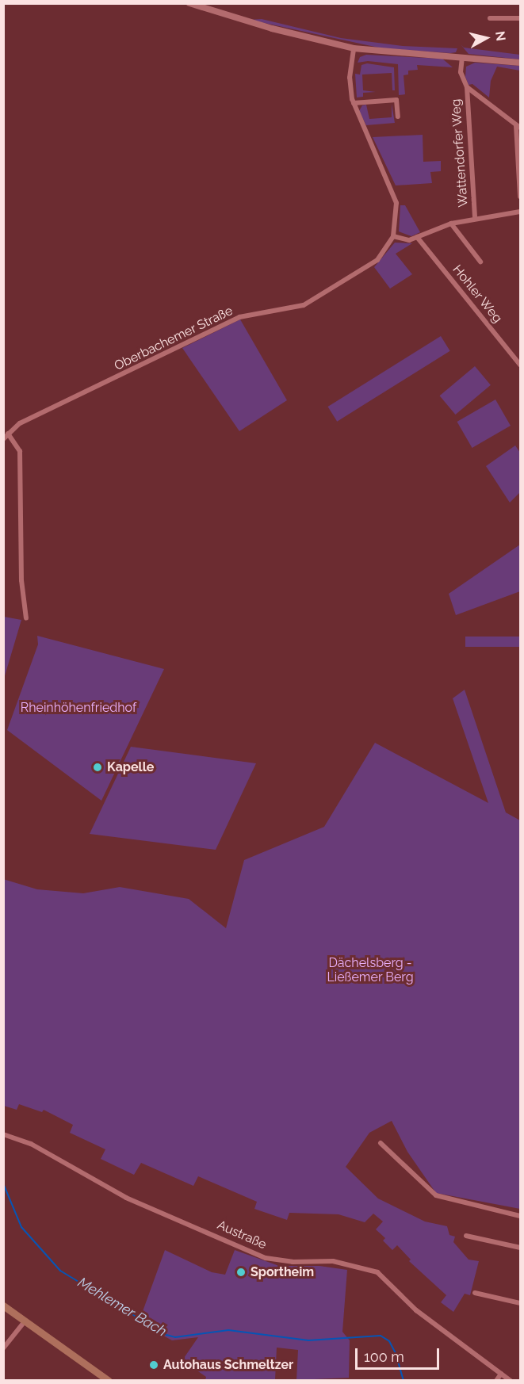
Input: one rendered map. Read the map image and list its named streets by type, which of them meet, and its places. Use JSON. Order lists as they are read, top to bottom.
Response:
{
  "streets": {
    "street": [
      "Wattendorfer Weg",
      "Hohler Weg",
      "Oberbachemer Straße",
      "Austraße"
    ]
  },
  "water": ["Mehlemer Bach"],
  "parks": ["Rheinhöhenfriedhof", "Dächelsberg - Ließemer Berg"],
  "places": ["Kapelle", "Sportheim", "Autohaus Schmeltzer"],
  "scale_bar": "100 m",
  "north": "right"
}
